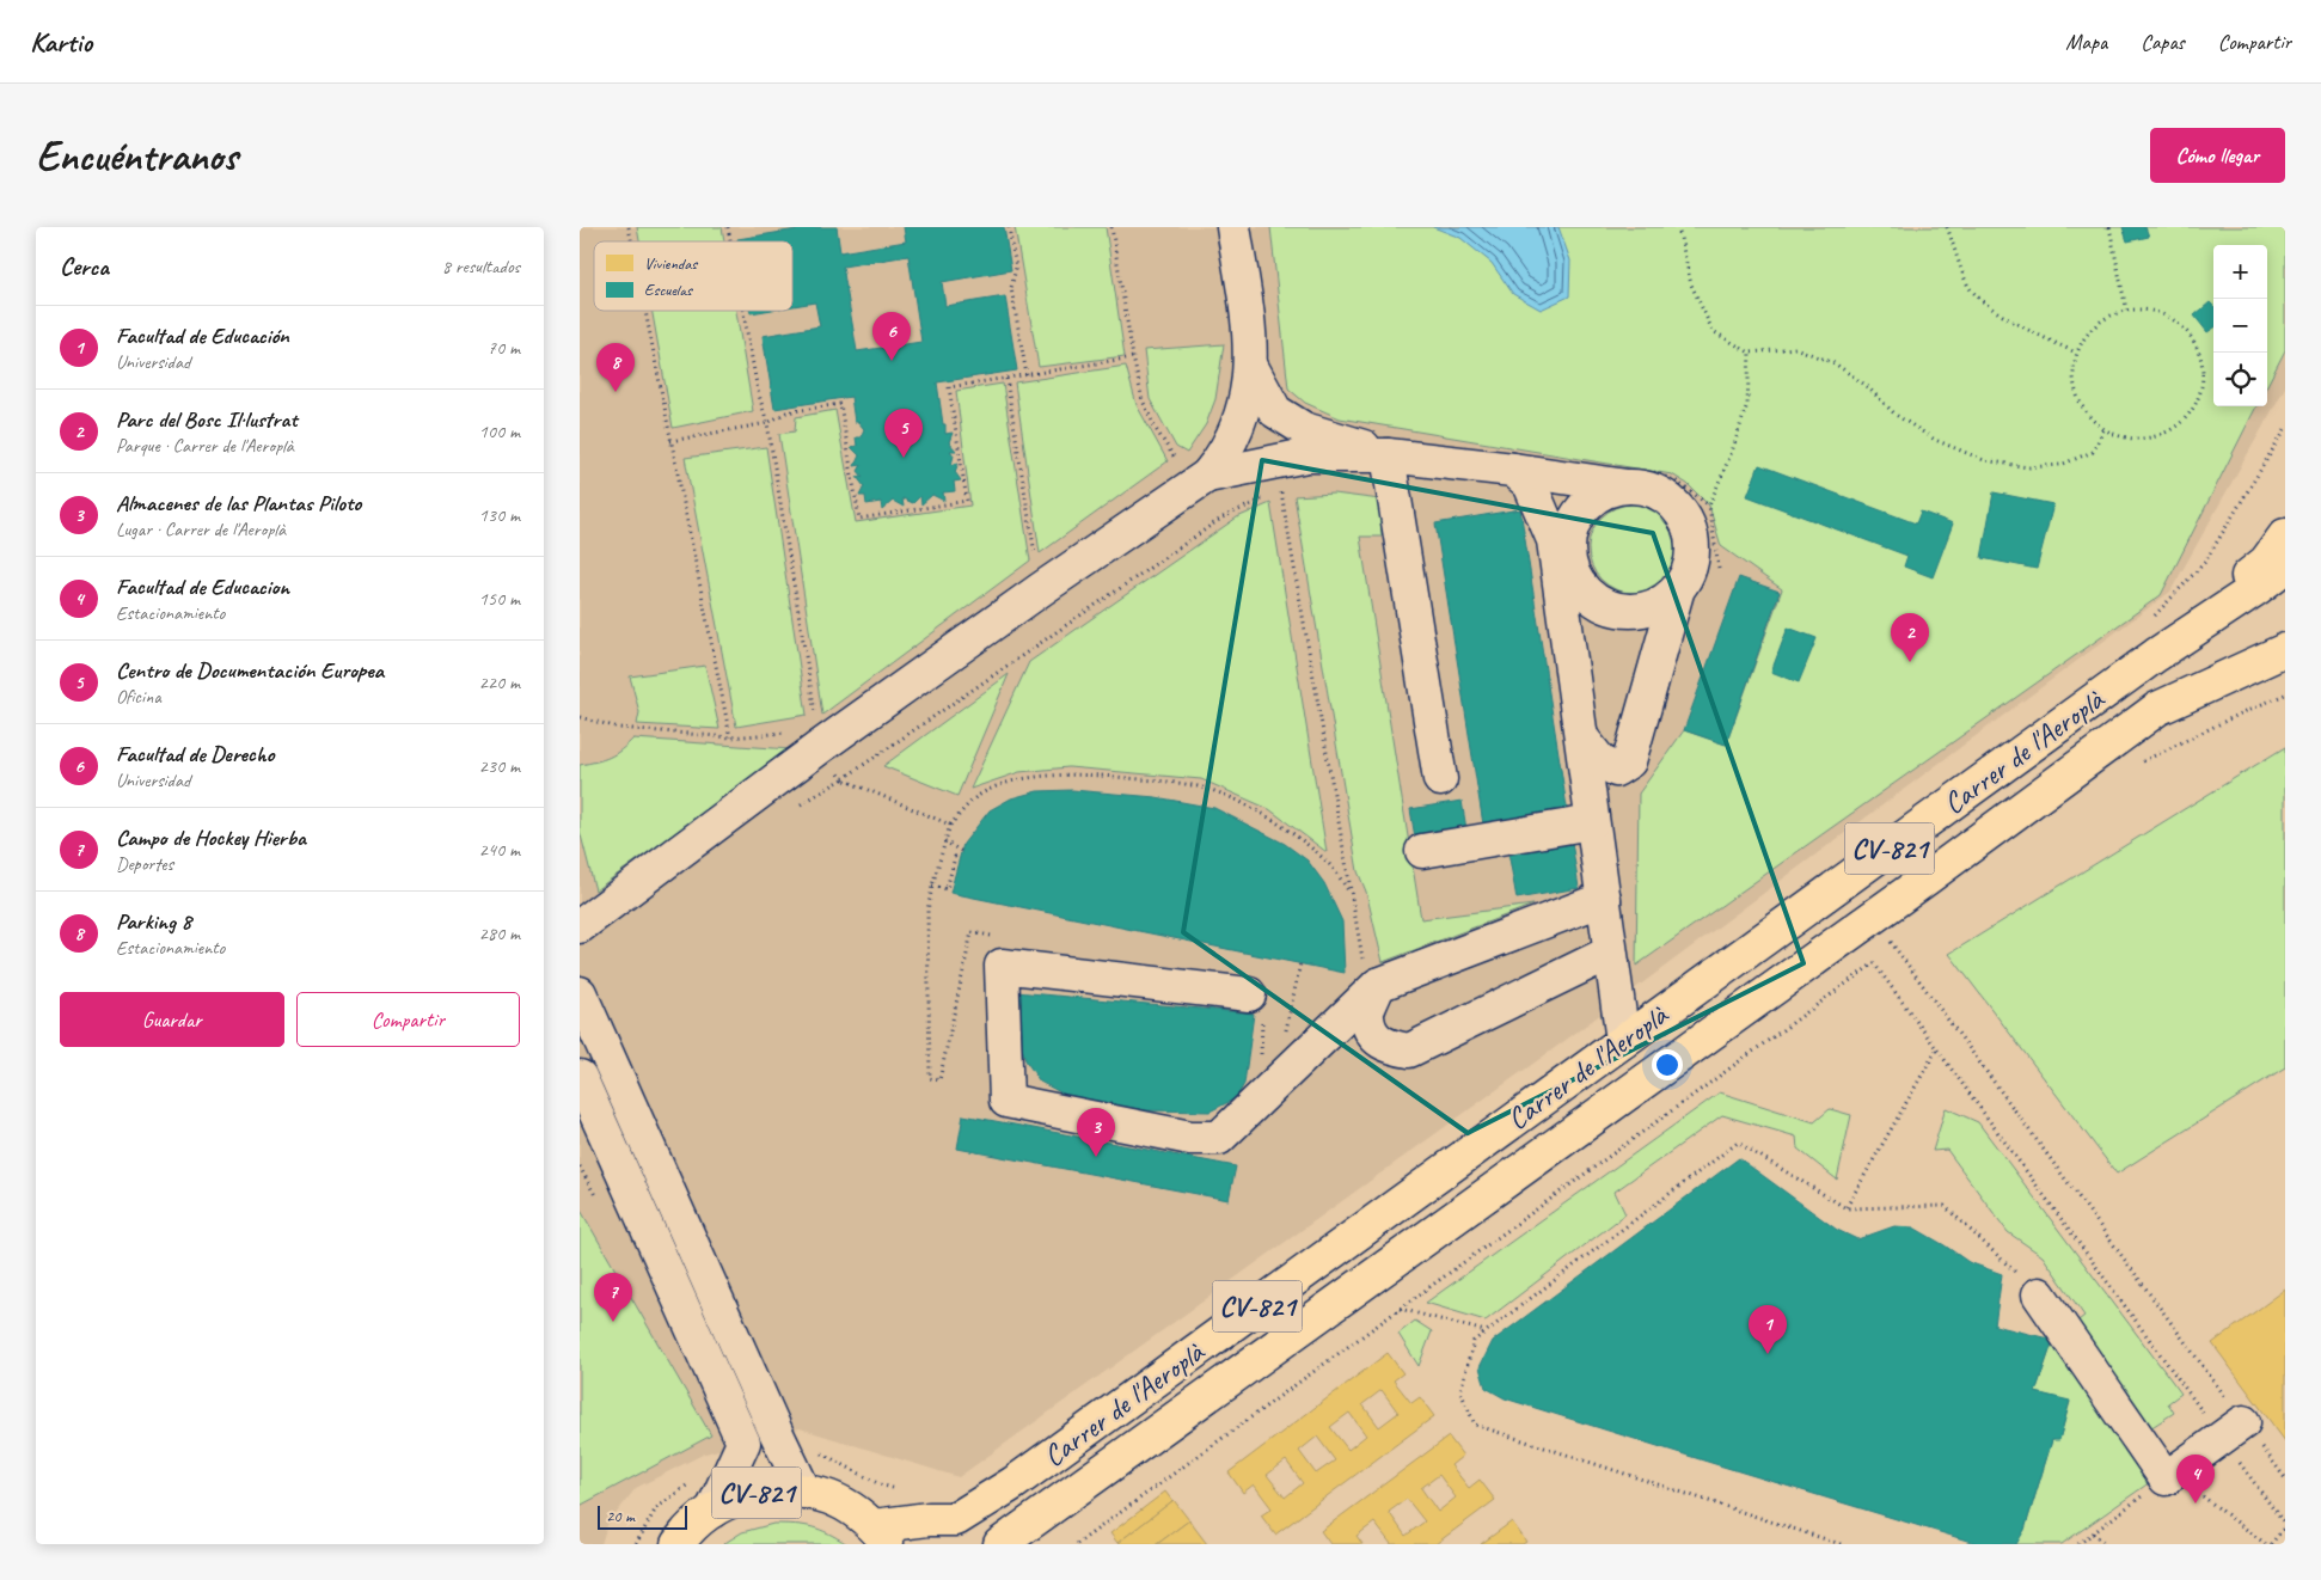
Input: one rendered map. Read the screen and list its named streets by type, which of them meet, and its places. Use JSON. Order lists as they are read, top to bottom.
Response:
{
  "streets": {
    "main road": ["Carrer de l'Aeroplà", "CV-821"]
  },
  "crossings": [
    ["Carrer de l'Aeroplà", "CV-821"]
  ],
  "legend": ["Viviendas", "Escuelas"],
  "scale_bar": "20 m",
  "page": {
    "header": "Kartio",
    "nav": ["Mapa", "Capas", "Compartir"],
    "buttons": [
      "Cómo llegar",
      ["Guardar", "Compartir"]
    ],
    "title": "Encuéntranos",
    "heading": ["Cerca", "8 resultados"],
    "map_buttons": ["+", "−"],
    "list": [
      {
        "mark": "1",
        "name": "Facultad de Educación",
        "note": "Universidad",
        "value": "70 m"
      },
      {
        "mark": "2",
        "name": "Parc del Bosc Il·lustrat",
        "note": "Parque · Carrer de l'Aeroplà",
        "value": "100 m"
      },
      {
        "mark": "3",
        "name": "Almacenes de las Plantas Piloto",
        "note": "Lugar · Carrer de l'Aeroplà",
        "value": "130 m"
      },
      {
        "mark": "4",
        "name": "Facultad de Educacion",
        "note": "Estacionamiento",
        "value": "150 m"
      },
      {
        "mark": "5",
        "name": "Centro de Documentación Europea",
        "note": "Oficina",
        "value": "220 m"
      },
      {
        "mark": "6",
        "name": "Facultad de Derecho",
        "note": "Universidad",
        "value": "230 m"
      },
      {
        "mark": "7",
        "name": "Campo de Hockey Hierba",
        "note": "Deportes",
        "value": "240 m"
      },
      {
        "mark": "8",
        "name": "Parking 8",
        "note": "Estacionamiento",
        "value": "280 m"
      }
    ],
    "pins": [
      "6",
      "8",
      "5",
      "2",
      "3",
      "7",
      "1",
      "4"
    ],
    "scale": "20 m"
  }
}
